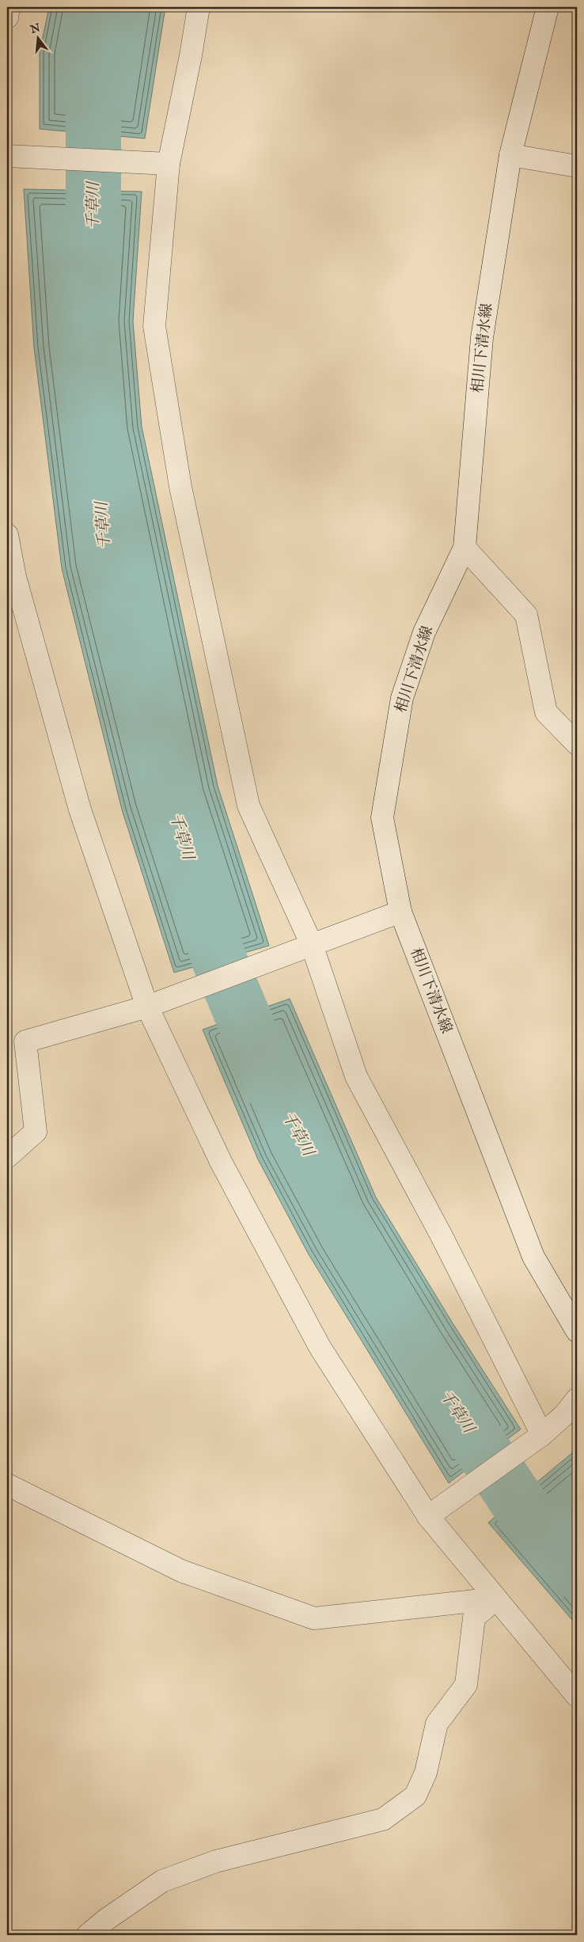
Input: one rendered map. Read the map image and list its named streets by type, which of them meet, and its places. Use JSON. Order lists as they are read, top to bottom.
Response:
{
  "streets": {
    "street": ["相川下清水線"]
  },
  "water": ["千草川"],
  "north": "top"
}
